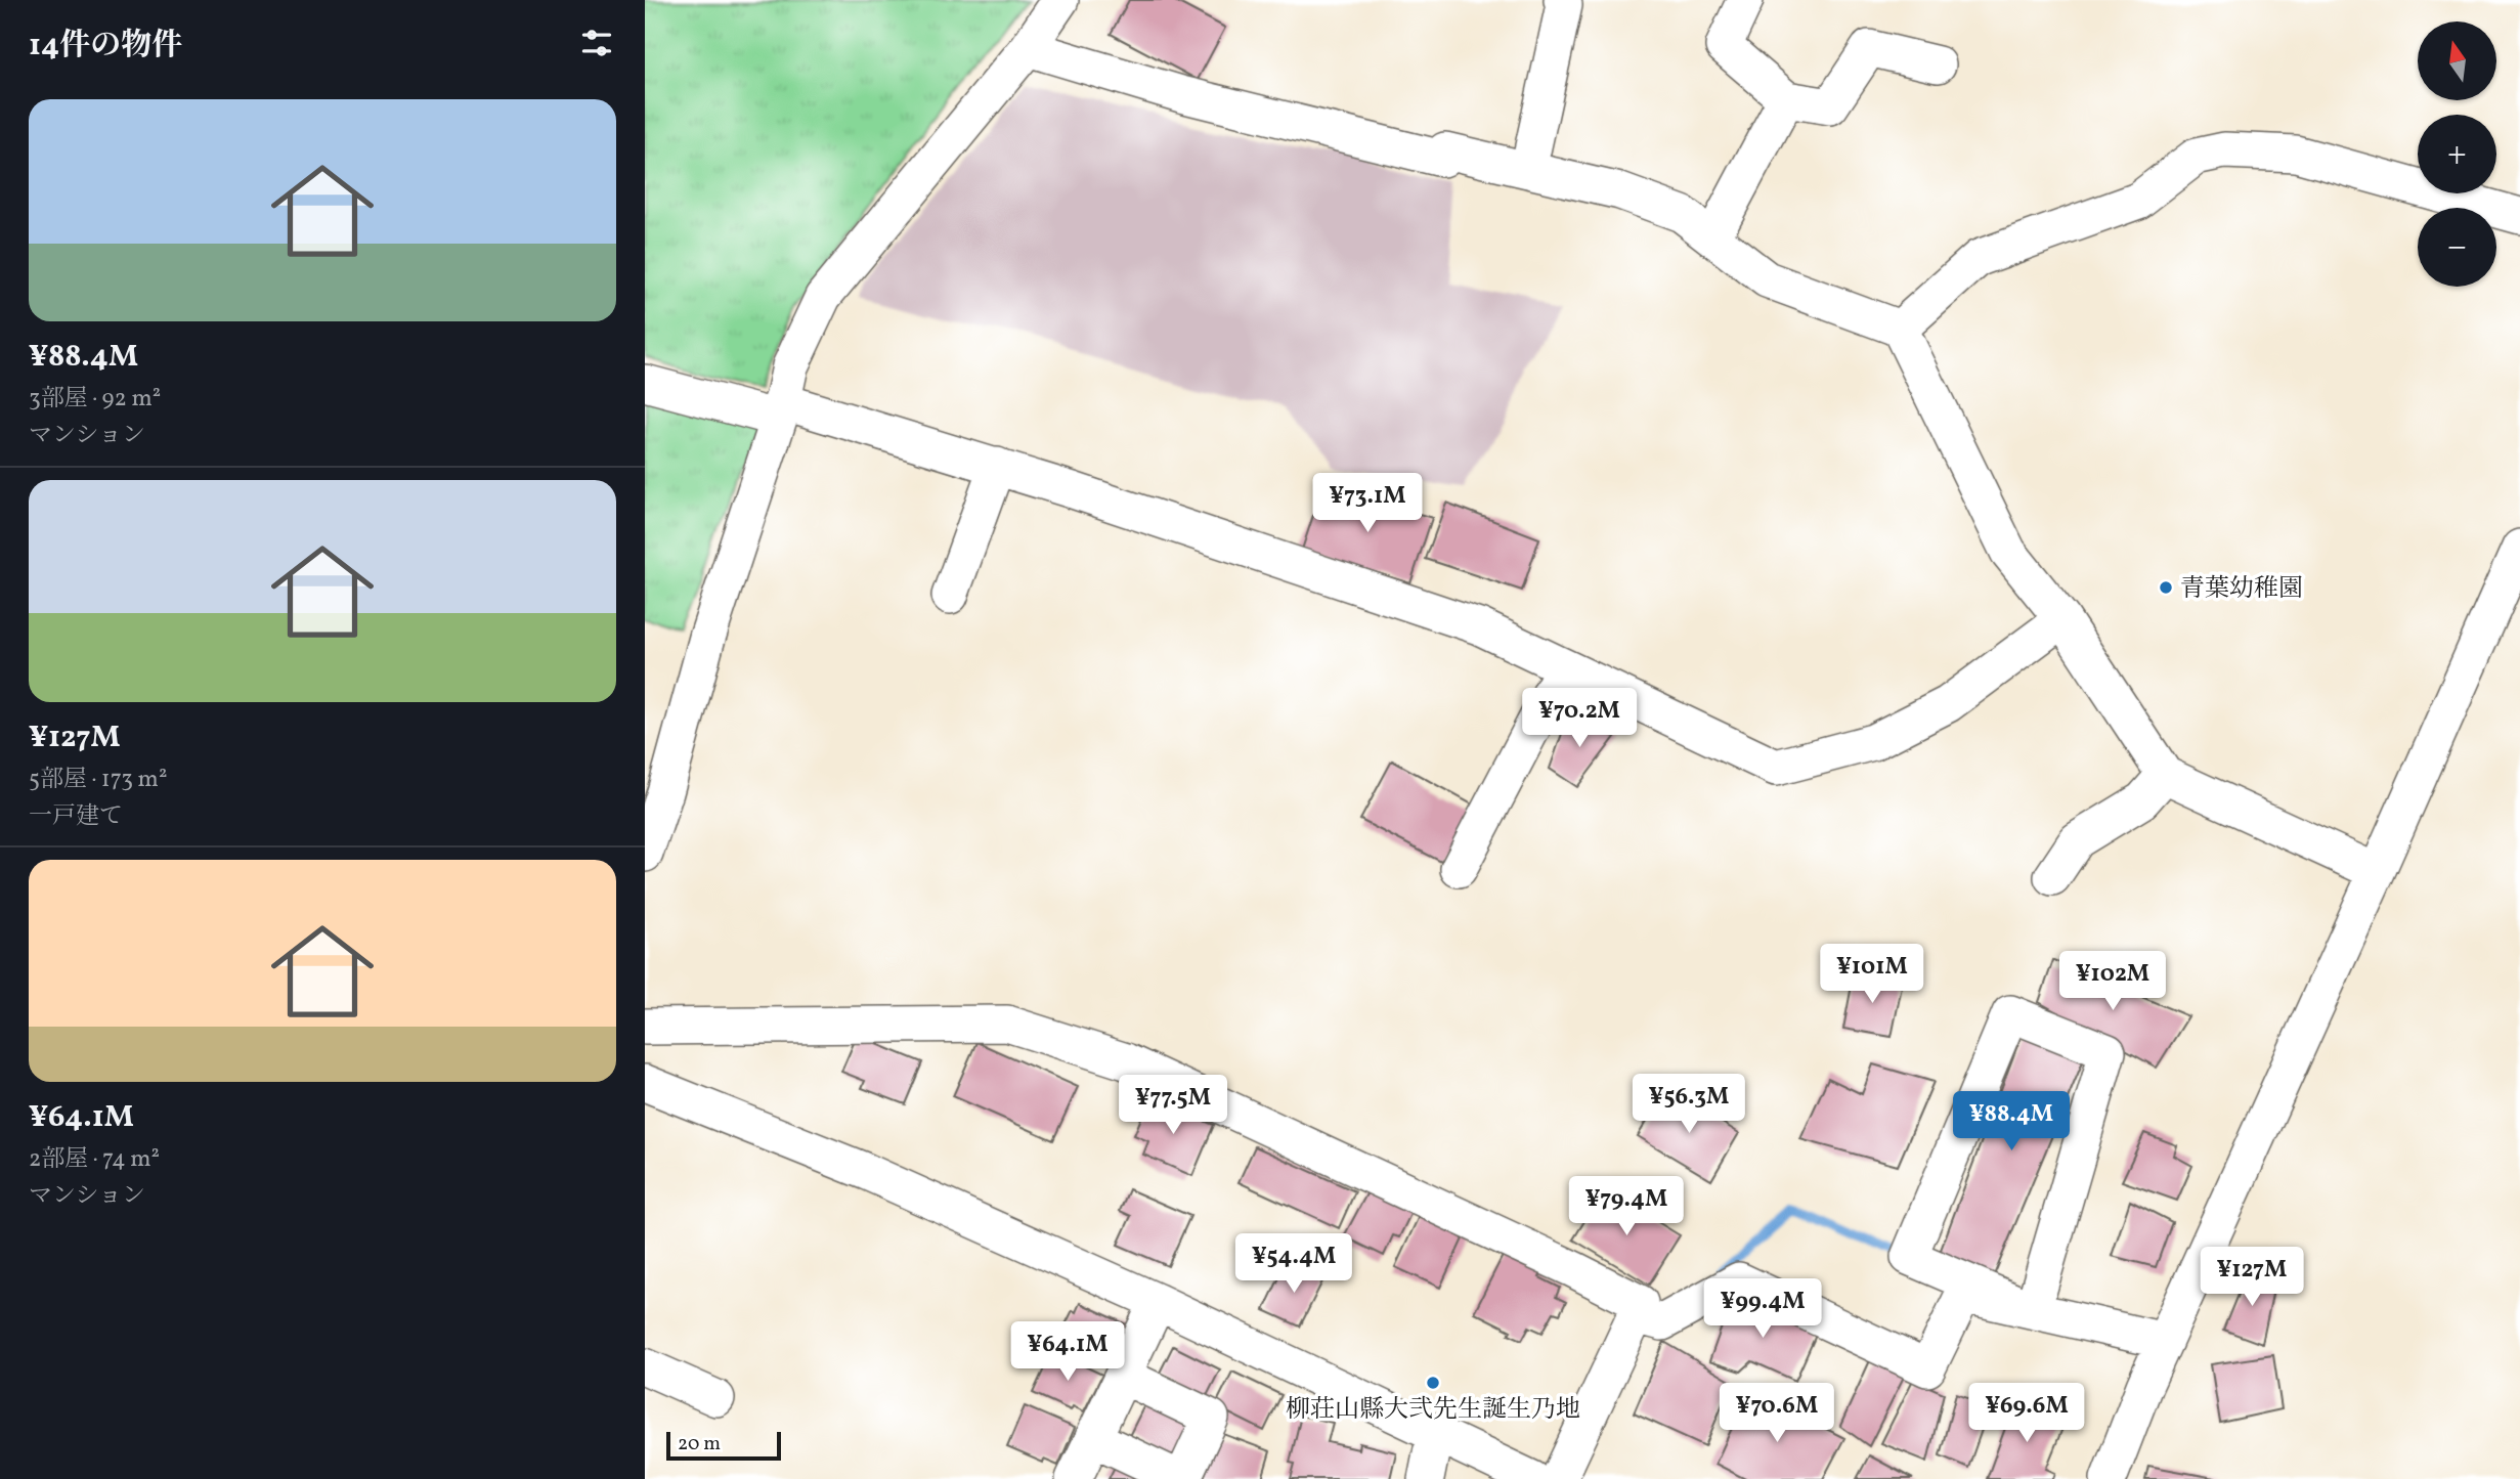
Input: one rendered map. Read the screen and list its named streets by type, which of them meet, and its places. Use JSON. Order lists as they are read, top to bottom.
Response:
{
  "places": ["青葉幼稚園", "柳荘山縣大弐先生誕生乃地"],
  "scale_bar": "20 m",
  "north": "top",
  "page": {
    "heading": "14件の物件",
    "map_buttons": ["+", "−"],
    "list": [
      {
        "name": "¥88.4M",
        "note": "3部屋 · 92 m² · マンション"
      },
      {
        "name": "¥127M",
        "note": "5部屋 · 173 m² · 一戸建て"
      },
      {
        "name": "¥64.1M",
        "note": "2部屋 · 74 m² · マンション"
      }
    ],
    "price": [
      "¥73.1M",
      "¥70.2M",
      "¥101M",
      "¥102M",
      "¥56.3M",
      "¥77.5M",
      "¥88.4M",
      "¥79.4M",
      "¥54.4M",
      "¥127M",
      "¥99.4M",
      "¥64.1M",
      "¥70.6M",
      "¥69.6M"
    ],
    "scale": "20 m"
  }
}
